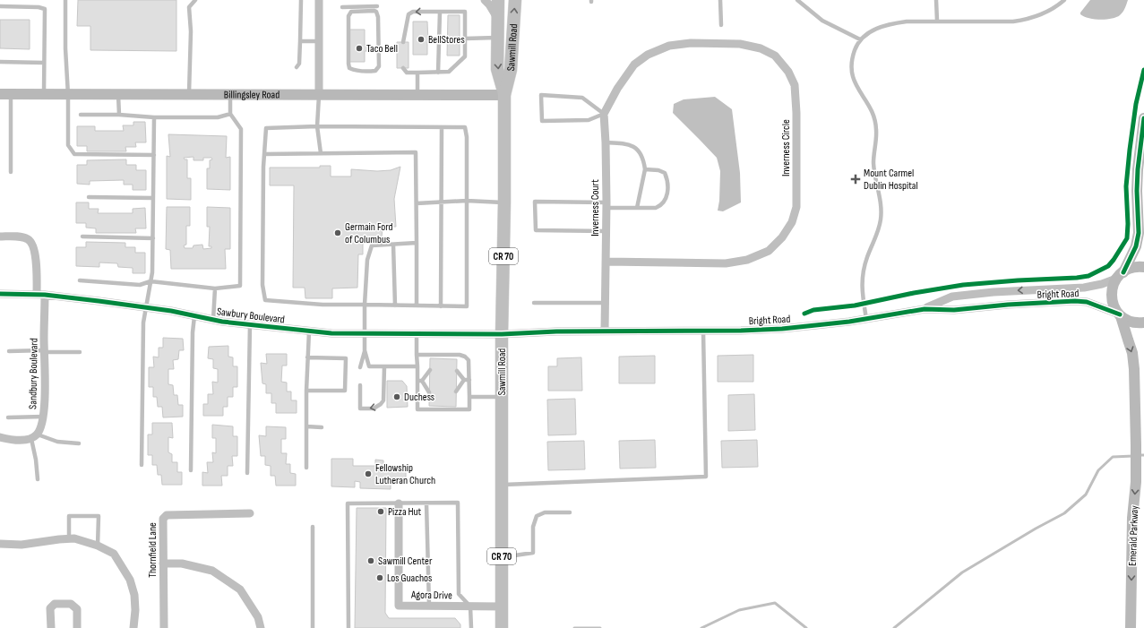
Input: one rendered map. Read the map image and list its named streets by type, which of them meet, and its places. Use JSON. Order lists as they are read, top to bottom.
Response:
{
  "streets": {
    "main road": [
      "Sawmill Road",
      "Billingsley Road",
      "CR 70",
      "Emerald Parkway"
    ],
    "street": [
      "Inverness Circle",
      "Inverness Court",
      "Bright Road",
      "Sawbury Boulevard",
      "Sandbury Boulevard",
      "Thornfield Lane",
      "Agora Drive"
    ]
  },
  "crossings": [
    ["Sawmill Road", "Billingsley Road"],
    ["Sawmill Road", "Bright Road"],
    ["Sawmill Road", "Sawbury Boulevard"],
    ["Sawmill Road", "Agora Drive"],
    ["Inverness Circle", "Inverness Court"],
    ["Inverness Court", "Bright Road"],
    ["Bright Road", "Sawbury Boulevard"],
    ["Bright Road", "Emerald Parkway"],
    ["Sawbury Boulevard", "Sandbury Boulevard"]
  ],
  "one_way": ["Emerald Parkway"],
  "places": {
    "other": [
      "BellStores",
      "Taco Bell",
      "Germain Ford of Columbus",
      "Duchess",
      "Fellowship Lutheran Church",
      "Pizza Hut",
      "Sawmill Center",
      "Los Guachos"
    ],
    "health": ["Mount Carmel Dublin Hospital"]
  }
}
